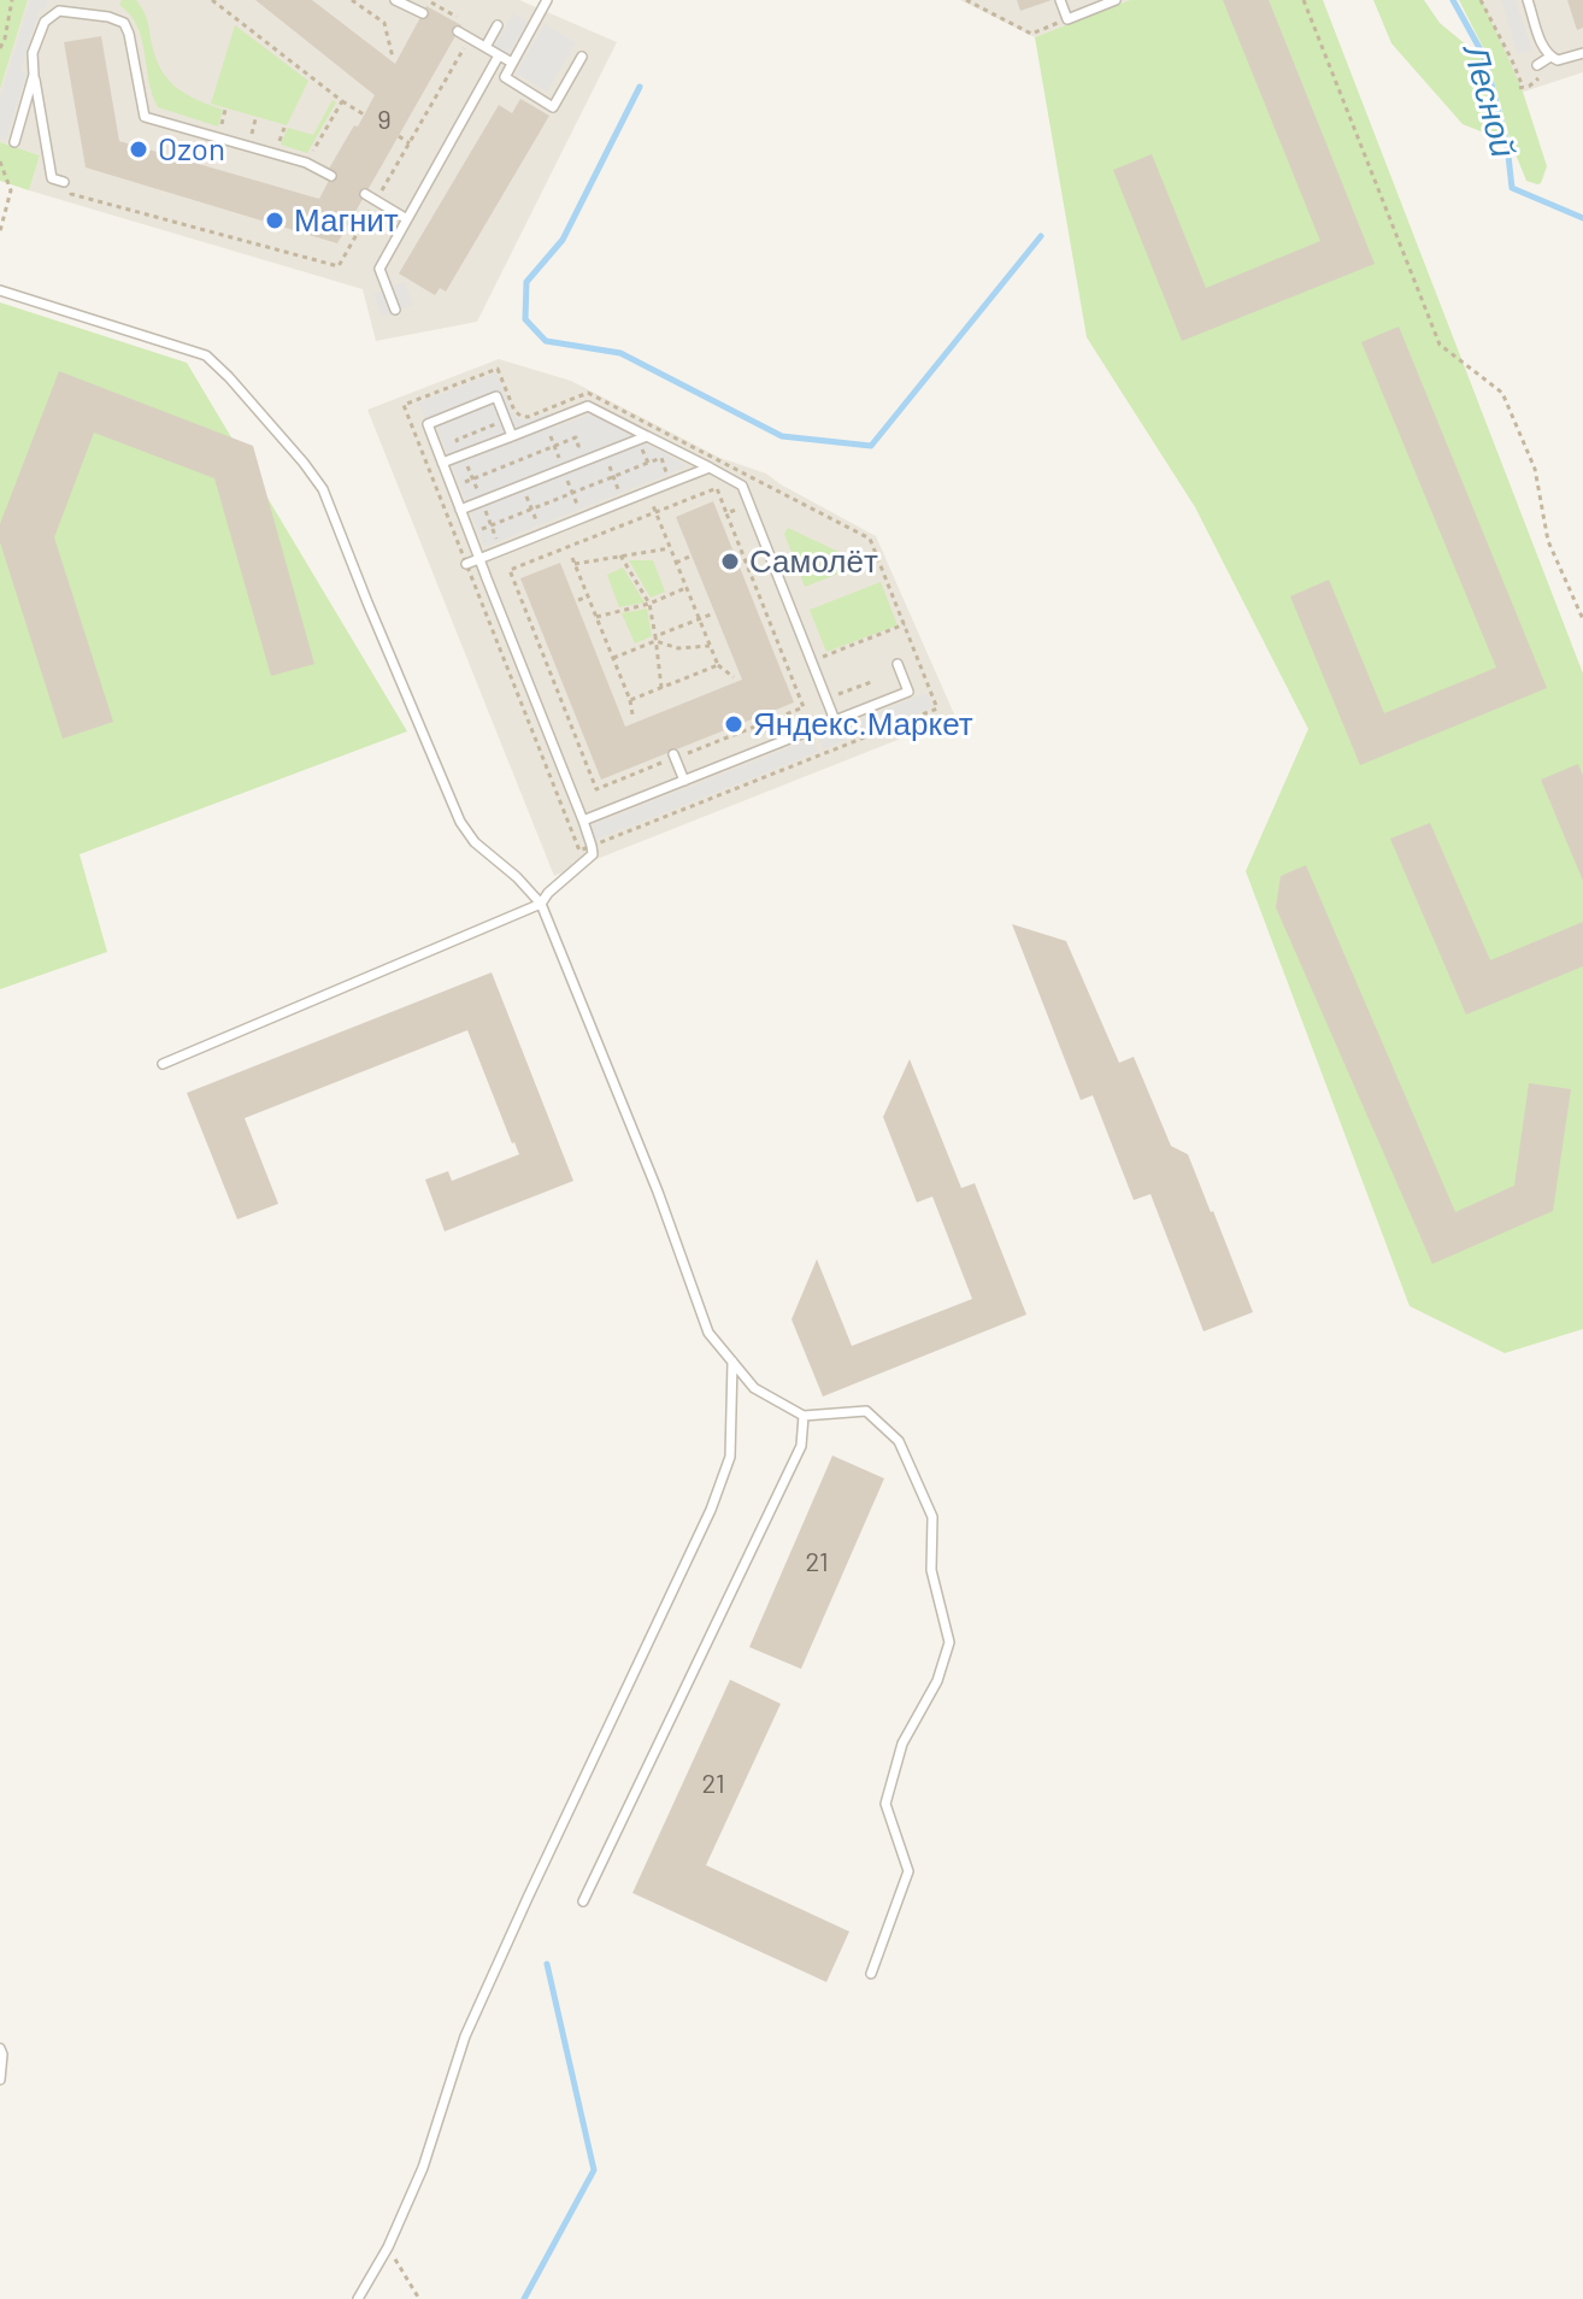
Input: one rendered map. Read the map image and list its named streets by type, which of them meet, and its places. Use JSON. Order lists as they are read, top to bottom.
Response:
{
  "water": ["Лесной"],
  "places": [
    "Ozon",
    "Магнит",
    "Самолёт",
    "Яндекс.Маркет"
  ],
  "house_numbers": ["9", "21", "21"]
}
